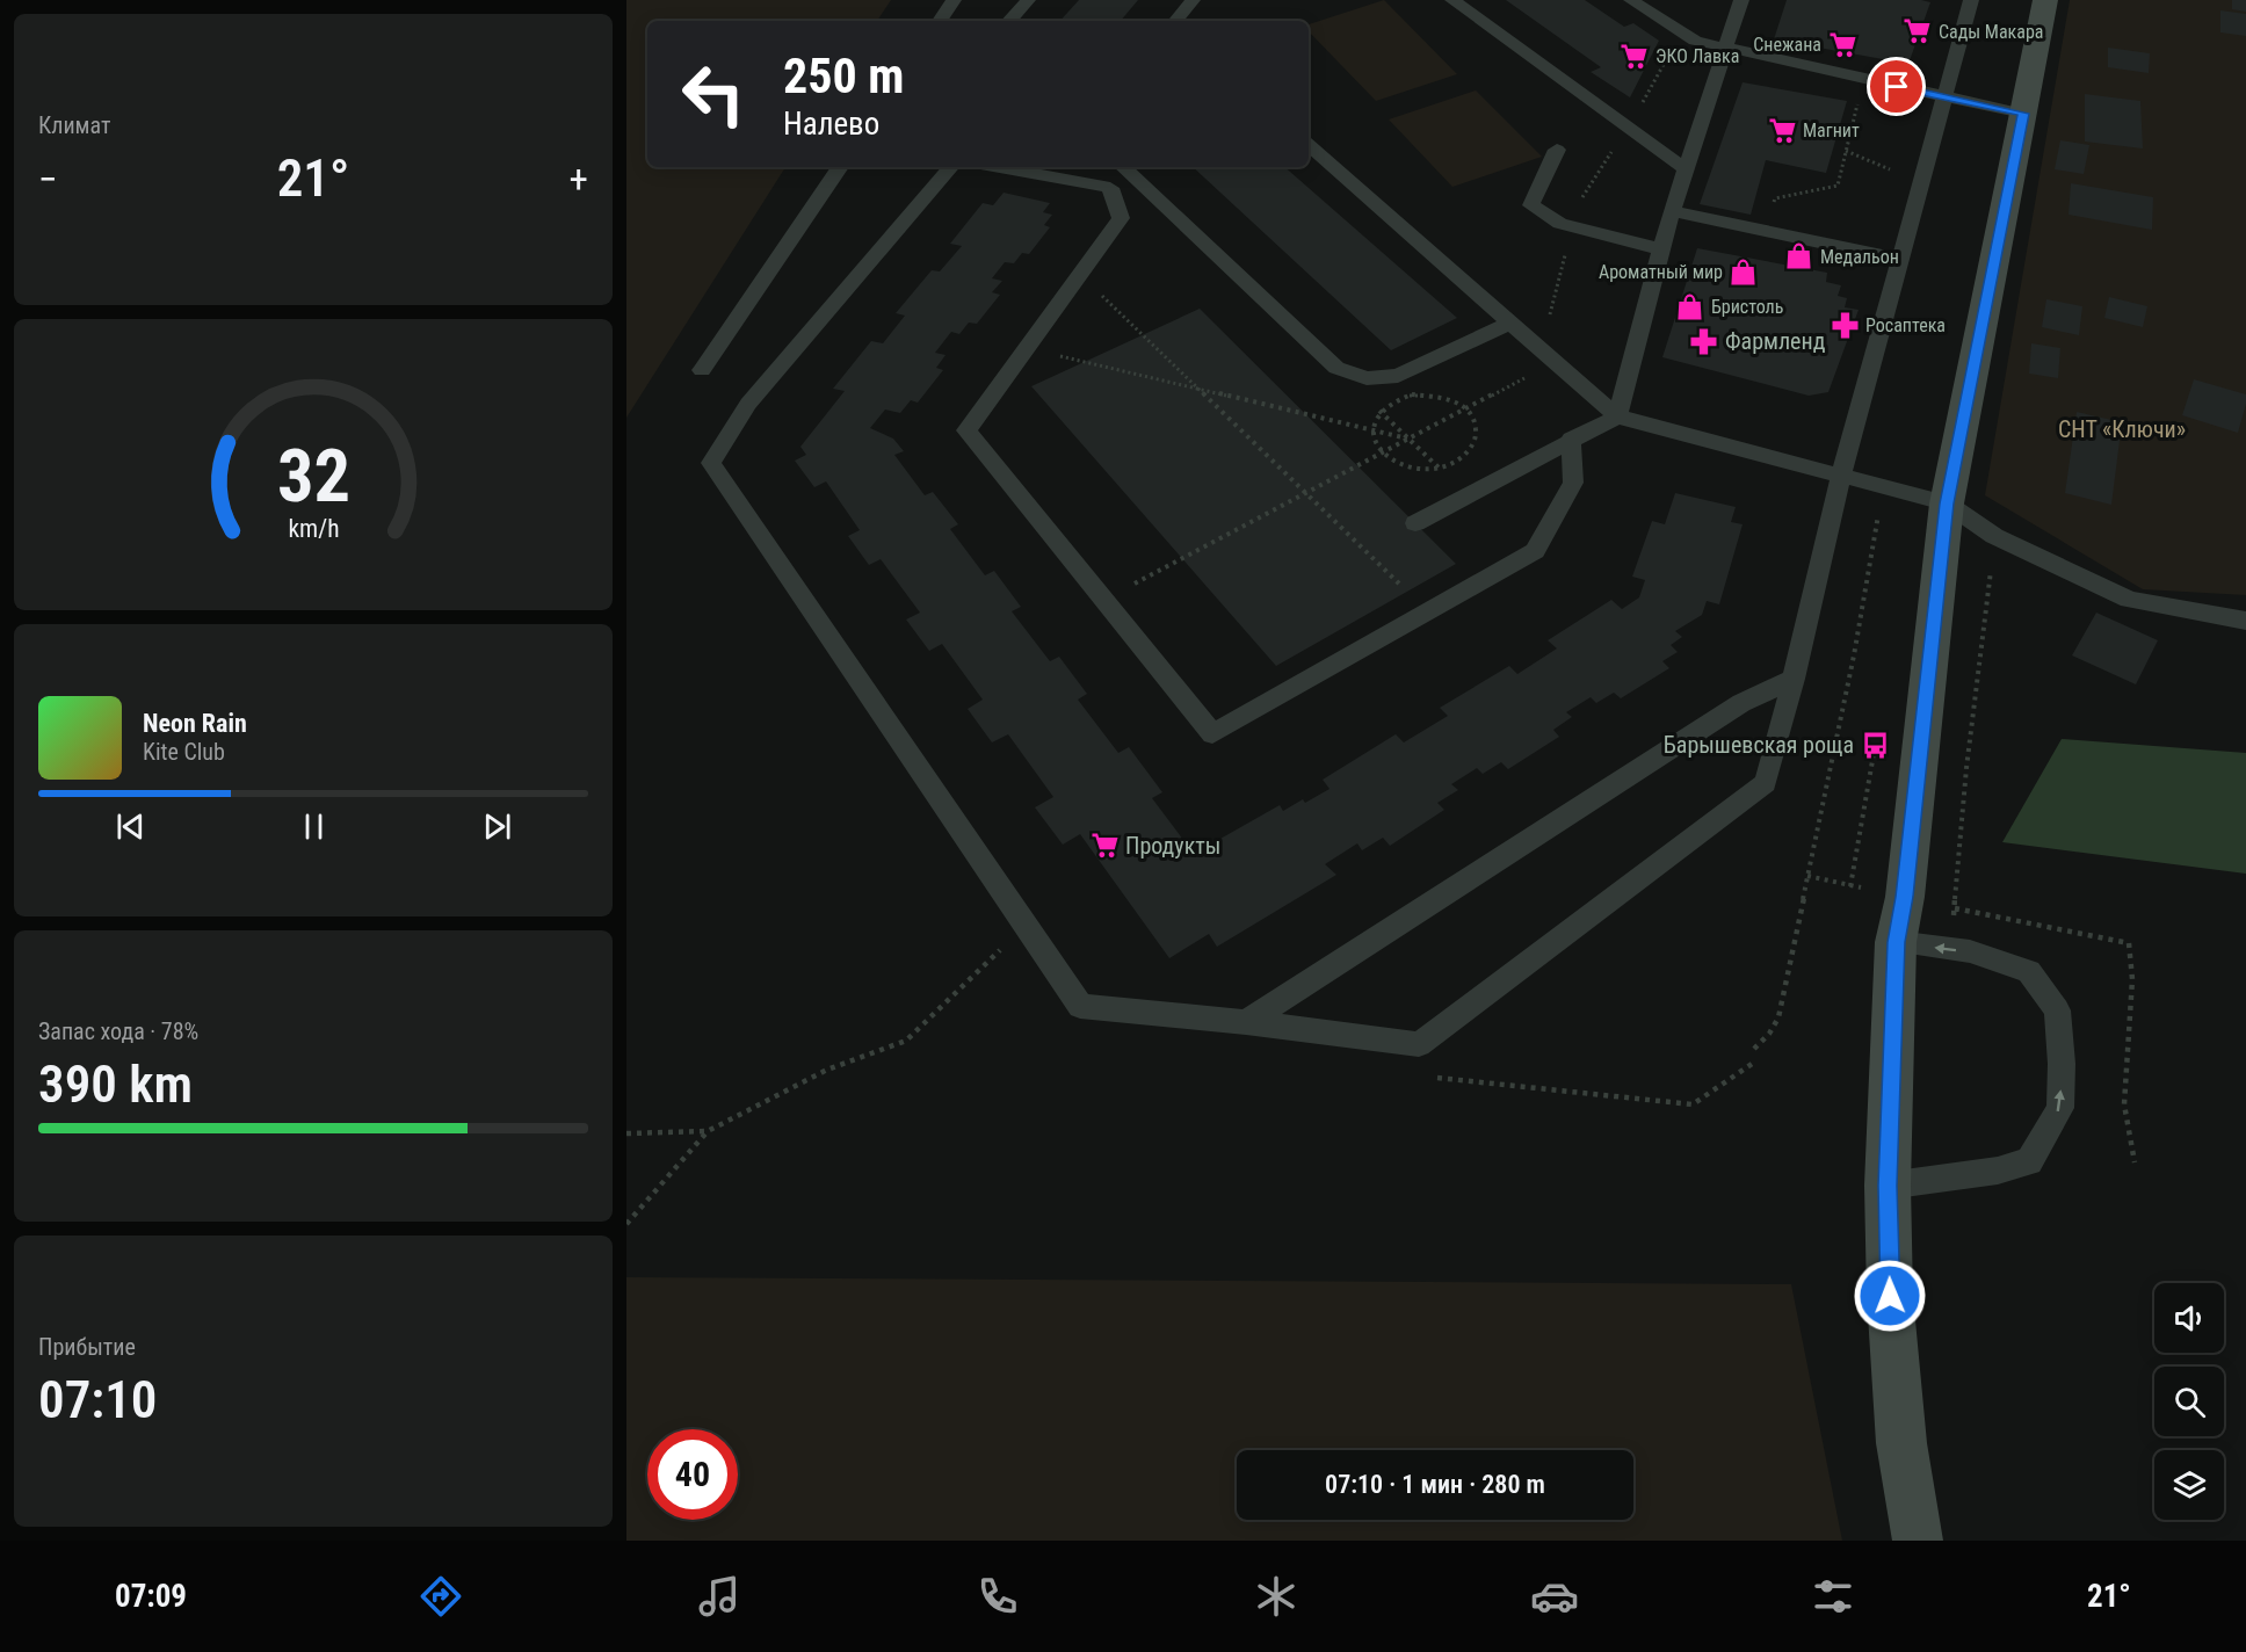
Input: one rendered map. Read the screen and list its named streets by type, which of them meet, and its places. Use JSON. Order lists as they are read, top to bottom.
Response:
{
  "parks": ["СНТ «Ключи»"],
  "places": {
    "supermarket": [
      "Сады Макара",
      "Снежана",
      "ЭКО Лавка",
      "Магнит",
      "Продукты"
    ],
    "shop": ["Медальон", "Ароматный мир", "Бристоль"],
    "pharmacy": ["Росаптека", "Фармленд"],
    "bus stop": ["Барышевская роща"]
  },
  "page": {
    "tile": [
      "Климат",
      ["Запас хода · 78%", "390 km"],
      ["Прибытие", "07:10"]
    ],
    "turn": ["250 m", "Налево"],
    "heat": ["−", "21°", "+"],
    "song": ["Neon Rain", "Kite Club"],
    "limit": "40",
    "trip": "07:10 · 1 мин · 280 m",
    "tabs": ["07:09", "21°"],
    "gauge": ["32", "km/h"]
  }
}
